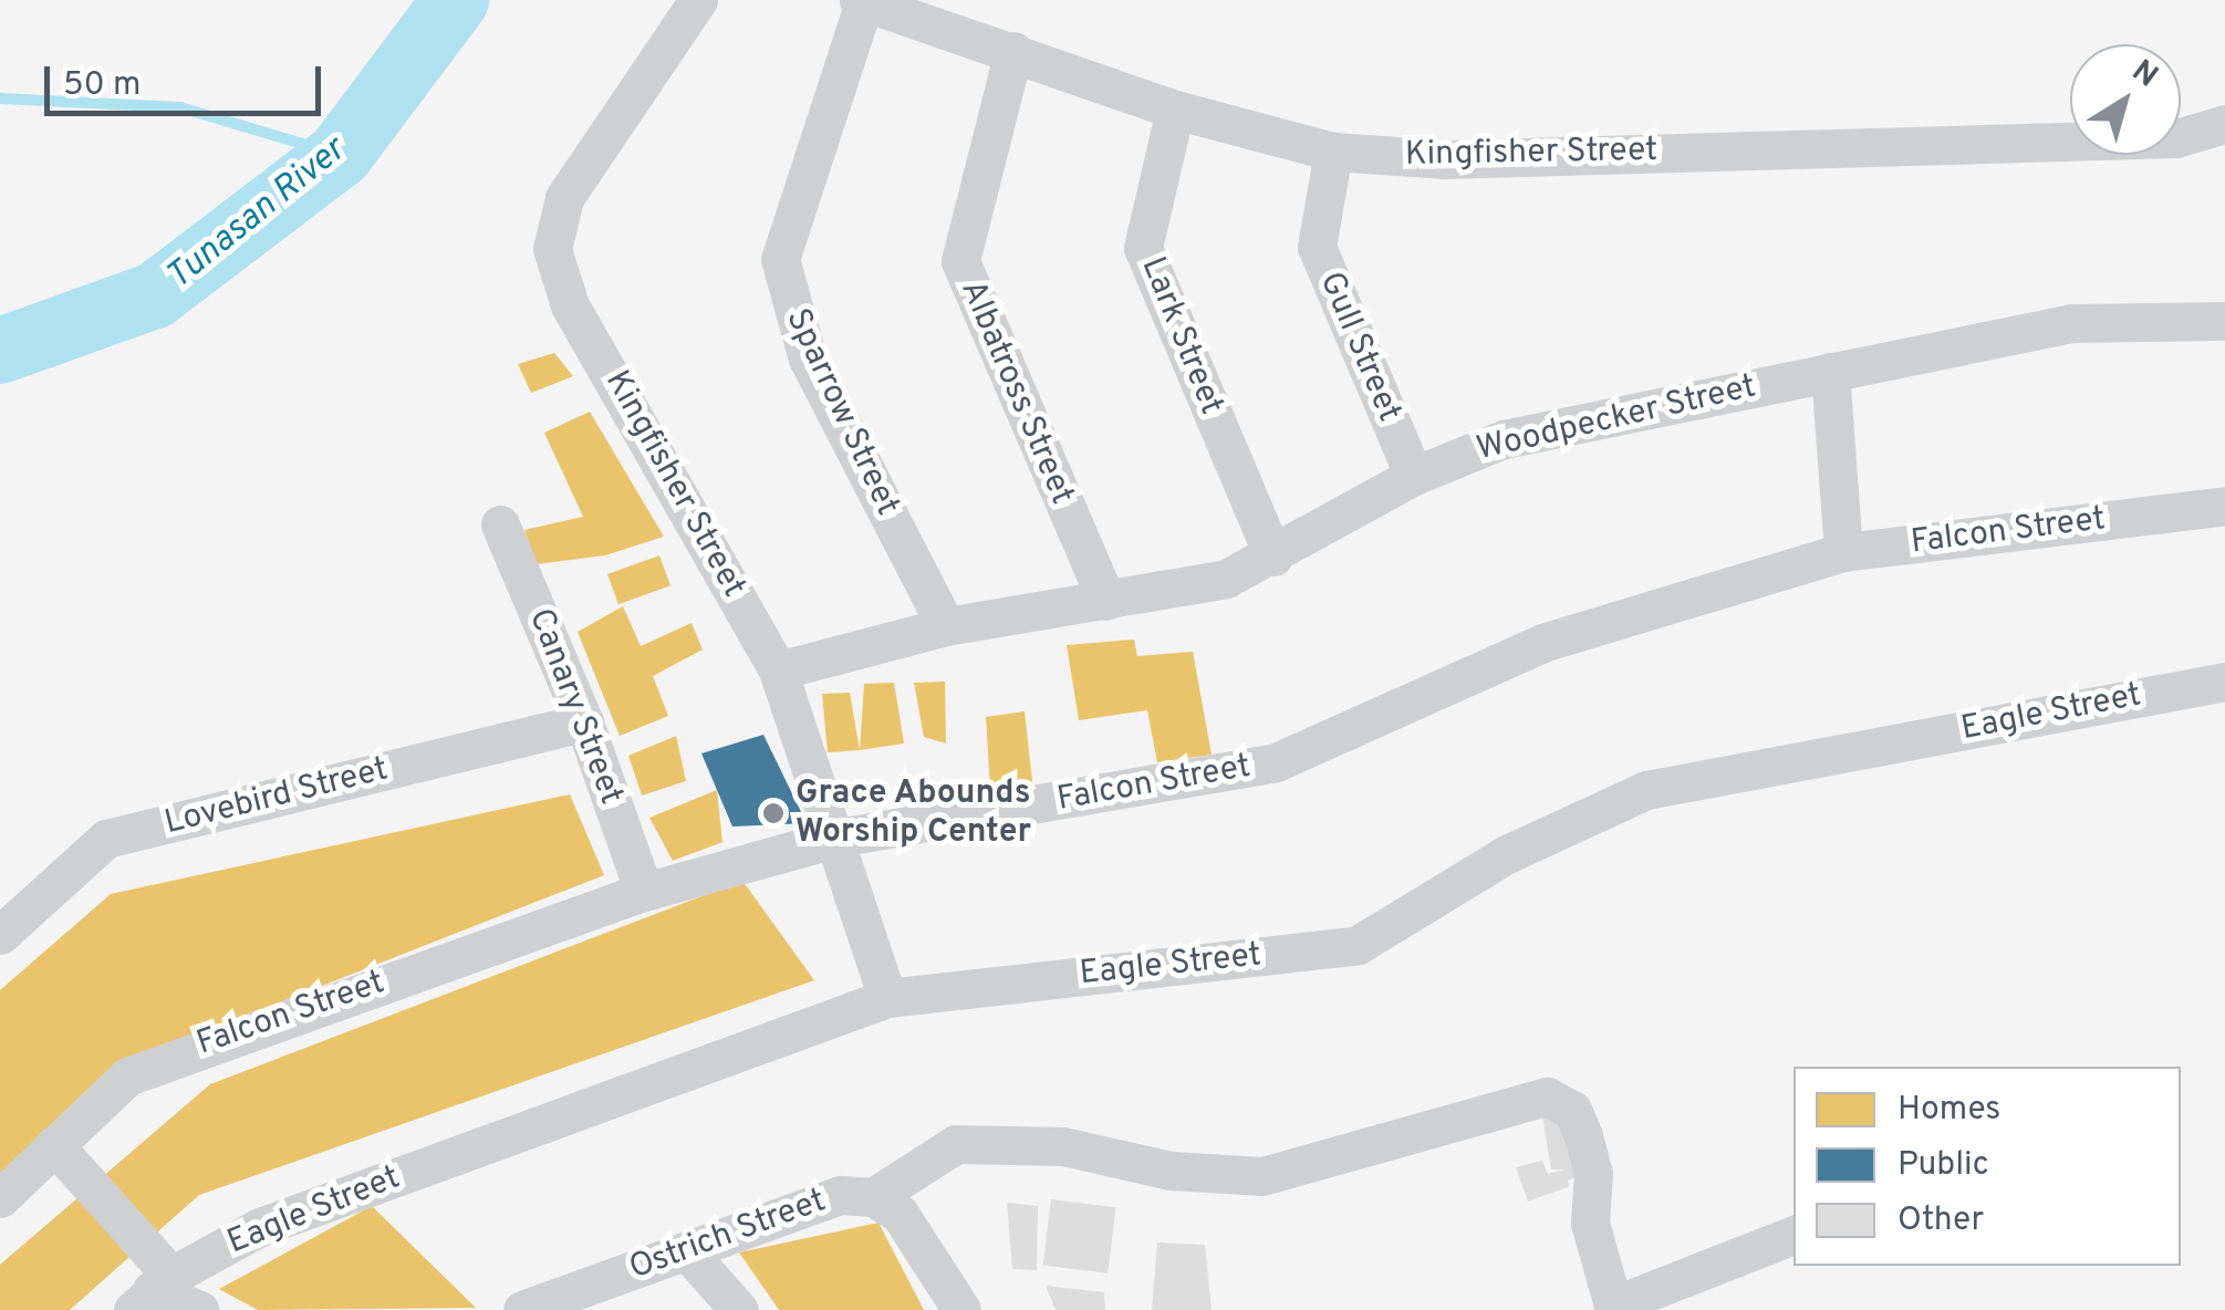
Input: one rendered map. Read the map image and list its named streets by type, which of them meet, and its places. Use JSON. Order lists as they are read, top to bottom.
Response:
{
  "streets": {
    "street": [
      "Kingfisher Street",
      "Lark Street",
      "Gull Street",
      "Albatross Street",
      "Sparrow Street",
      "Woodpecker Street",
      "Falcon Street",
      "Canary Street",
      "Eagle Street",
      "Lovebird Street",
      "Ostrich Street"
    ]
  },
  "crossings": [
    ["Kingfisher Street", "Lark Street"],
    ["Kingfisher Street", "Gull Street"],
    ["Kingfisher Street", "Albatross Street"],
    ["Kingfisher Street", "Sparrow Street"],
    ["Kingfisher Street", "Woodpecker Street"],
    ["Kingfisher Street", "Falcon Street"],
    ["Kingfisher Street", "Eagle Street"],
    ["Lark Street", "Woodpecker Street"],
    ["Gull Street", "Woodpecker Street"],
    ["Albatross Street", "Woodpecker Street"],
    ["Sparrow Street", "Woodpecker Street"],
    ["Falcon Street", "Canary Street"],
    ["Canary Street", "Lovebird Street"]
  ],
  "water": ["Tunasan River"],
  "places": ["Grace Abounds Worship Center"],
  "legend": ["Homes", "Public", "Other"],
  "scale_bar": "50 m",
  "north": "top right"
}
